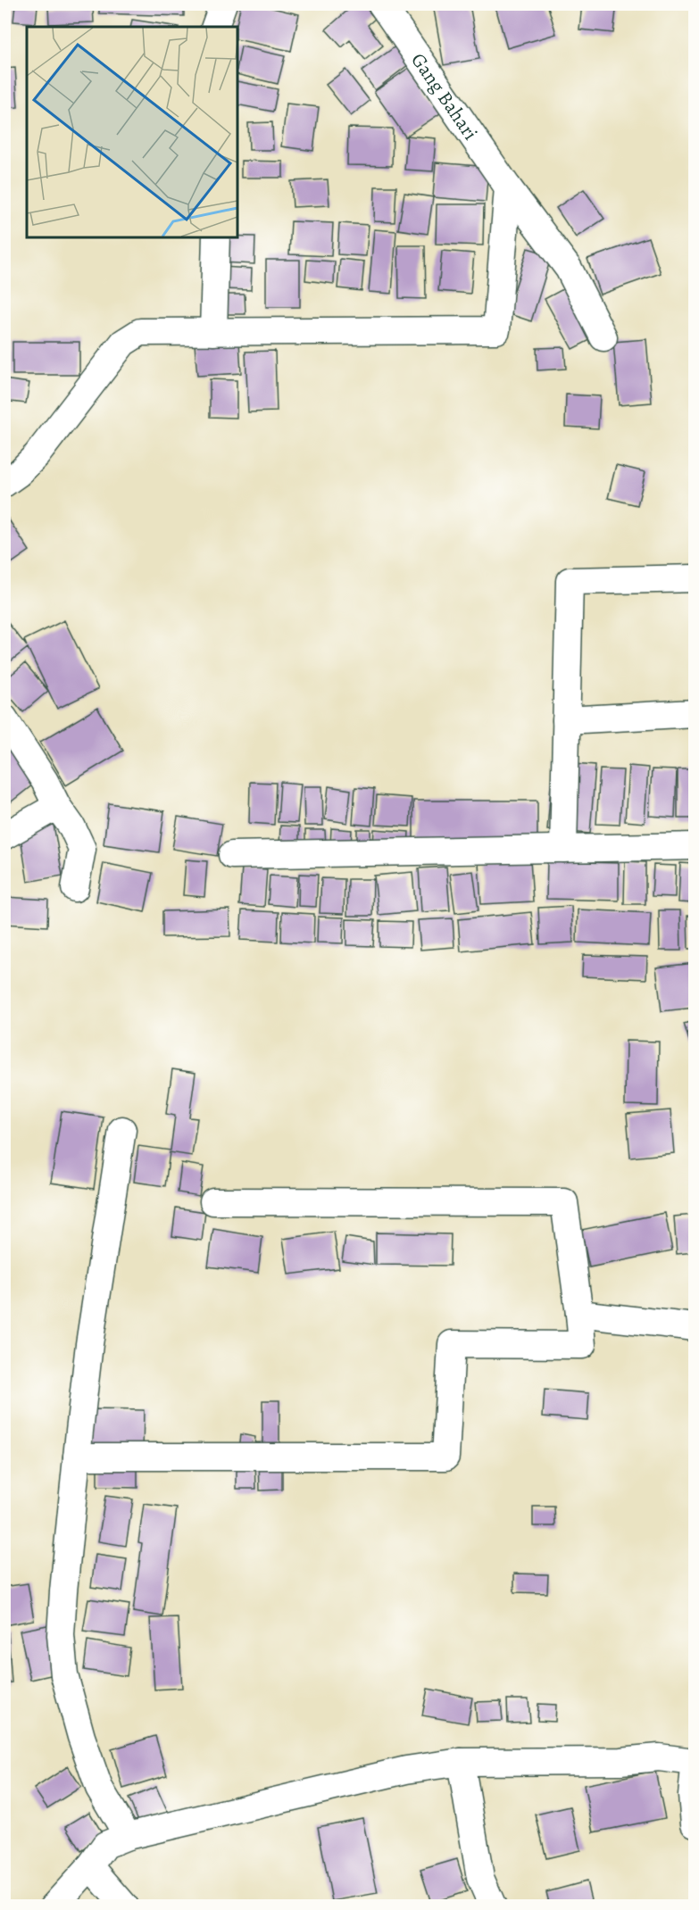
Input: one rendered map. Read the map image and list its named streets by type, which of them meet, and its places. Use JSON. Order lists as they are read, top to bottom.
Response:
{
  "streets": {
    "street": ["Gang Bahari"]
  }
}
